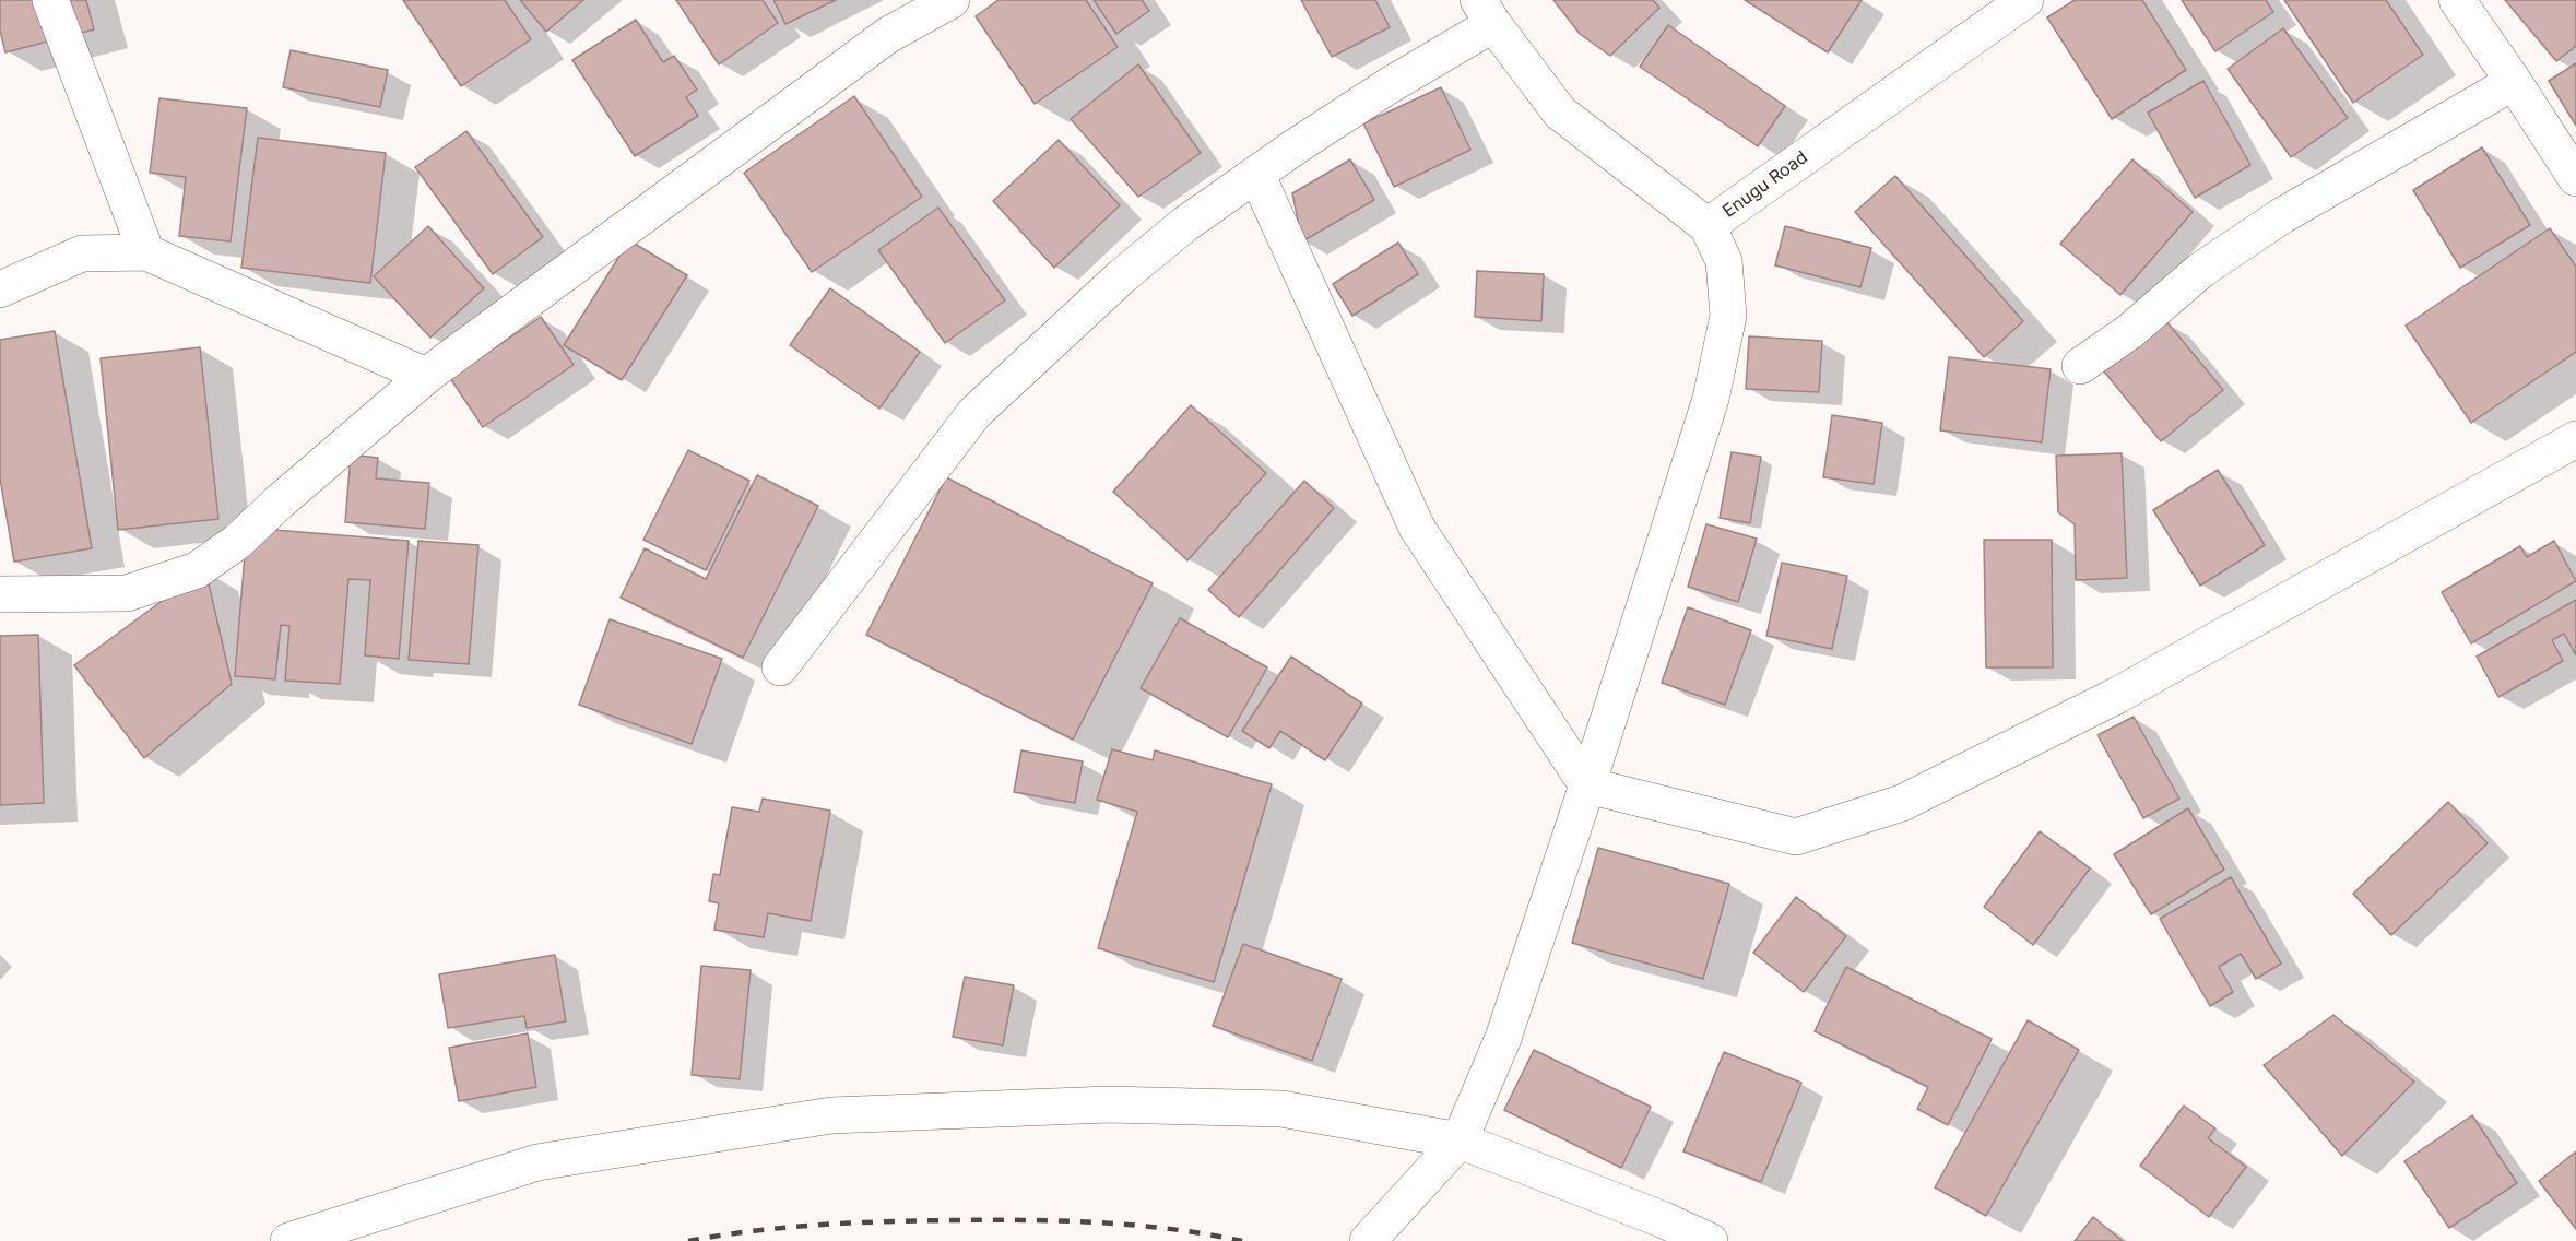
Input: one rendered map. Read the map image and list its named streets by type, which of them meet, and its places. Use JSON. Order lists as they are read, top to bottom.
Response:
{
  "streets": {
    "street": ["Enugu Road"]
  }
}
